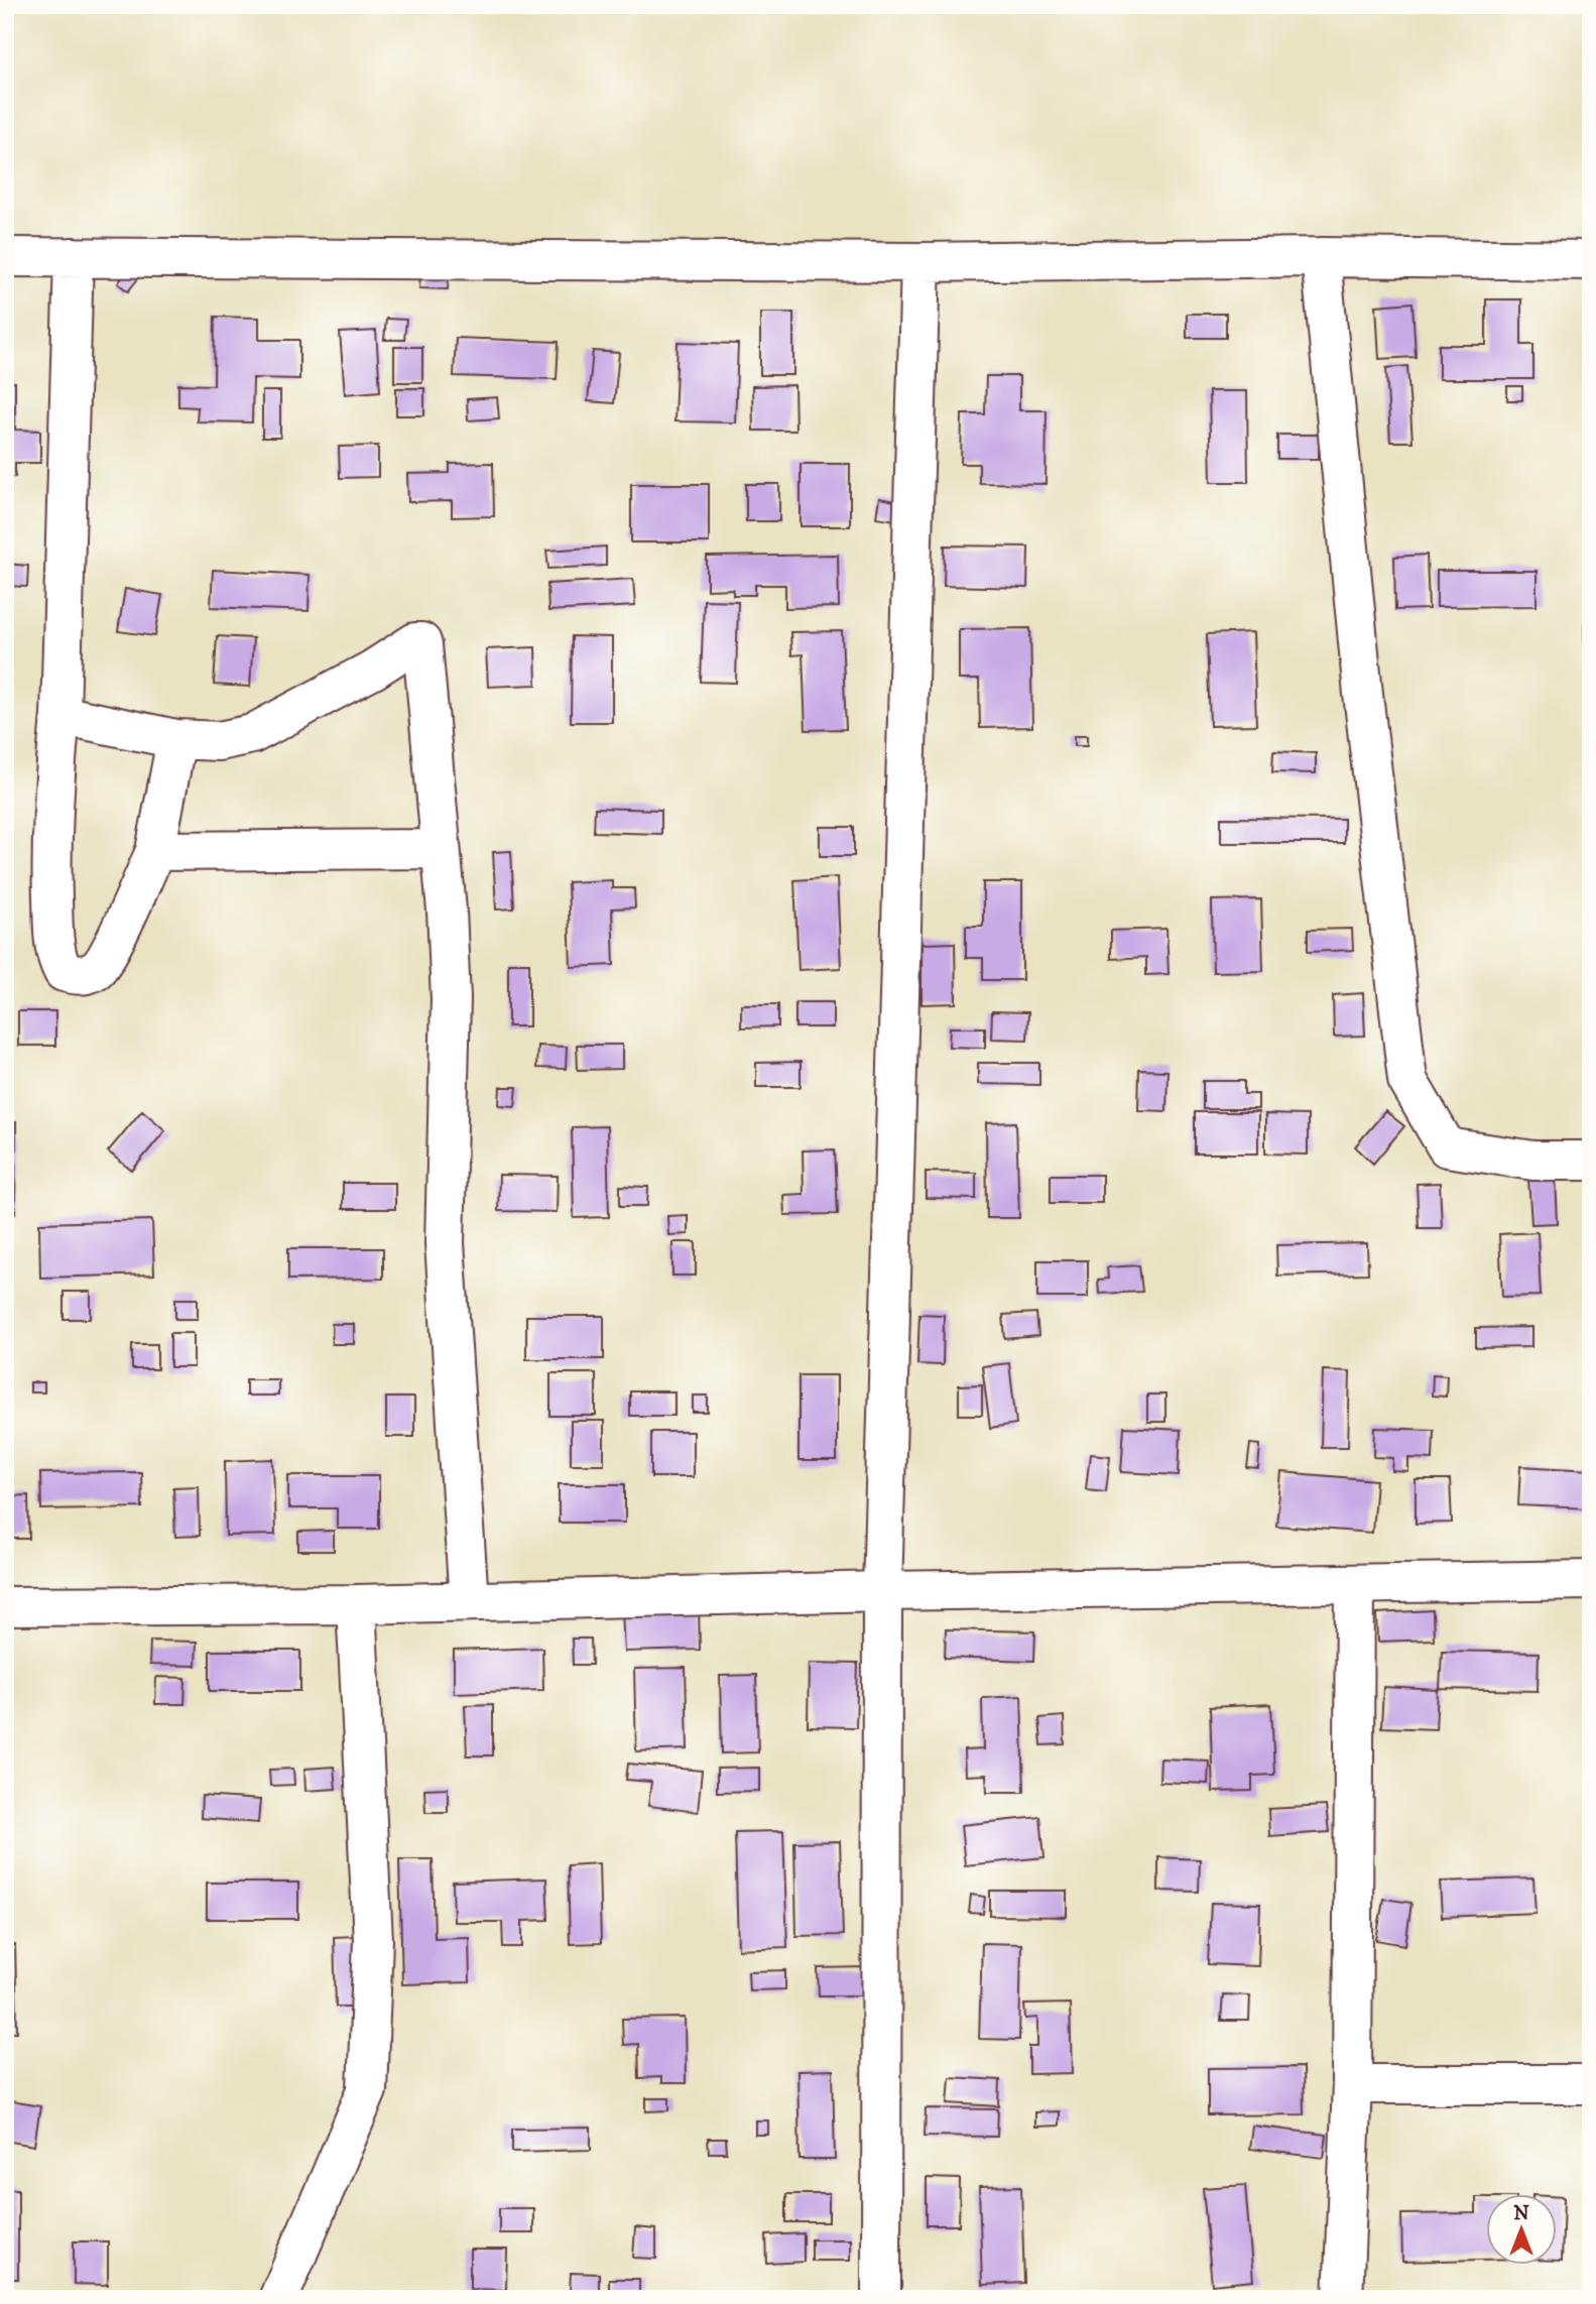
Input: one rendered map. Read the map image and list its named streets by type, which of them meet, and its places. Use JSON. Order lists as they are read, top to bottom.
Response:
{
  "north": "top"
}
